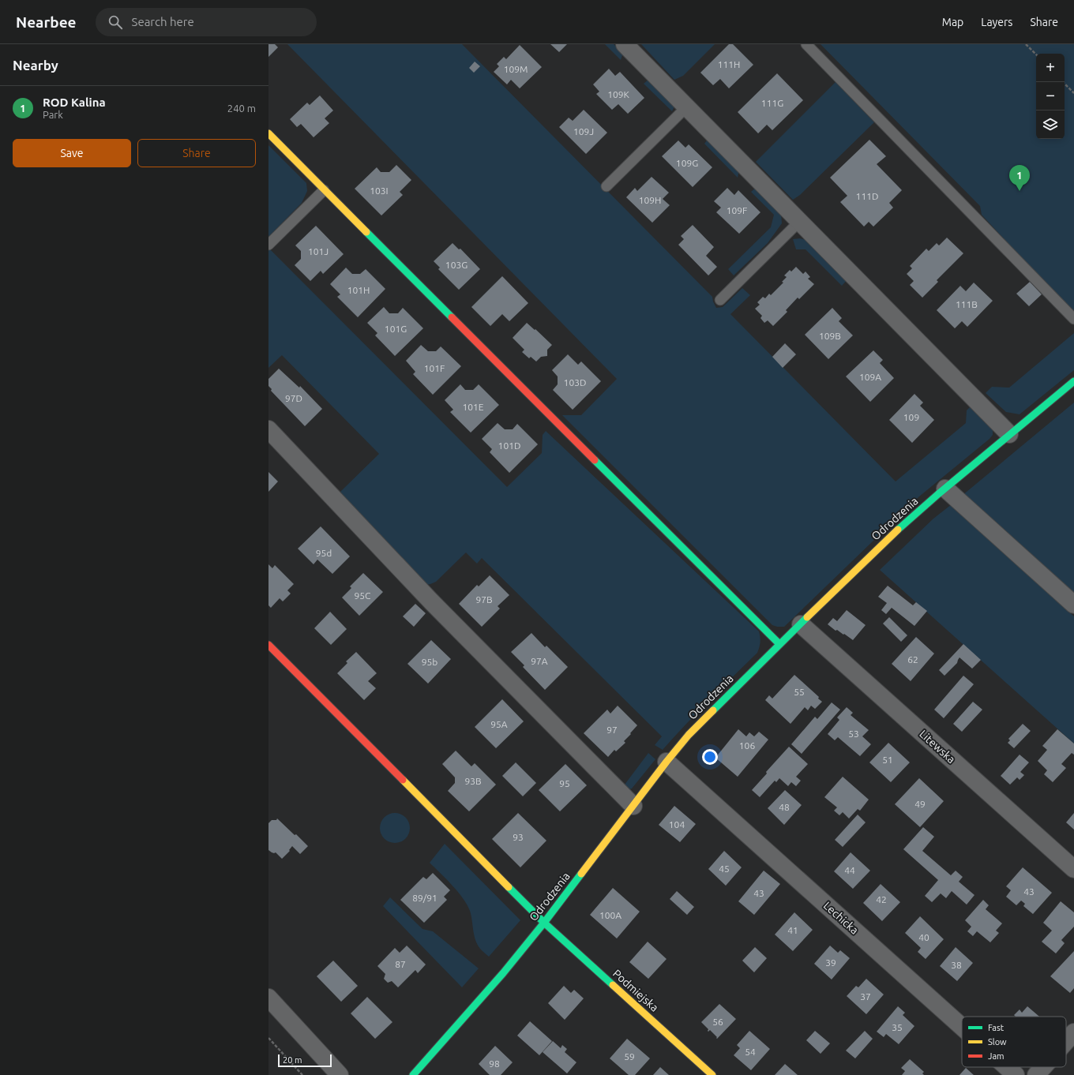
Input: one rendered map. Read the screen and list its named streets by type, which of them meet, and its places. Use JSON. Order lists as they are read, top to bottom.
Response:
{
  "streets": {
    "street": [
      "Odrodzenia",
      "Litewska",
      "Lechicka",
      "Podmiejska"
    ]
  },
  "crossings": [
    ["Odrodzenia", "Litewska"],
    ["Odrodzenia", "Lechicka"],
    ["Odrodzenia", "Podmiejska"]
  ],
  "house_numbers": [
    "111H",
    "109M",
    "109K",
    "111G",
    "109J",
    "109G",
    "103I",
    "111D",
    "109H",
    "109F",
    "101J",
    "103G",
    "101H",
    "111B",
    "101G",
    "109B",
    "101F",
    "109A",
    "103D",
    "97D",
    "101E",
    "109",
    "101D",
    "95d",
    "95C",
    "97B",
    "62",
    "97A",
    "95b",
    "55",
    "95A",
    "97",
    "53",
    "106",
    "51",
    "93B",
    "95",
    "49",
    "48",
    "104",
    "93",
    "45",
    "44",
    "43",
    "43",
    "89/91",
    "42",
    "100A",
    "41",
    "40",
    "39",
    "87",
    "38",
    "37",
    "56",
    "35",
    "54",
    "59",
    "98"
  ],
  "legend": ["Fast", "Slow", "Jam"],
  "scale_bar": "20 m",
  "page": {
    "header": "Nearbee",
    "search": "Search here",
    "nav": ["Map", "Layers", "Share"],
    "heading": "Nearby",
    "map_buttons": ["+", "−"],
    "list": [
      {
        "mark": "1",
        "name": "ROD Kalina",
        "note": "Park",
        "value": "240 m"
      }
    ],
    "buttons": ["Save", "Share"],
    "pins": "1",
    "scale": "20 m"
  }
}
